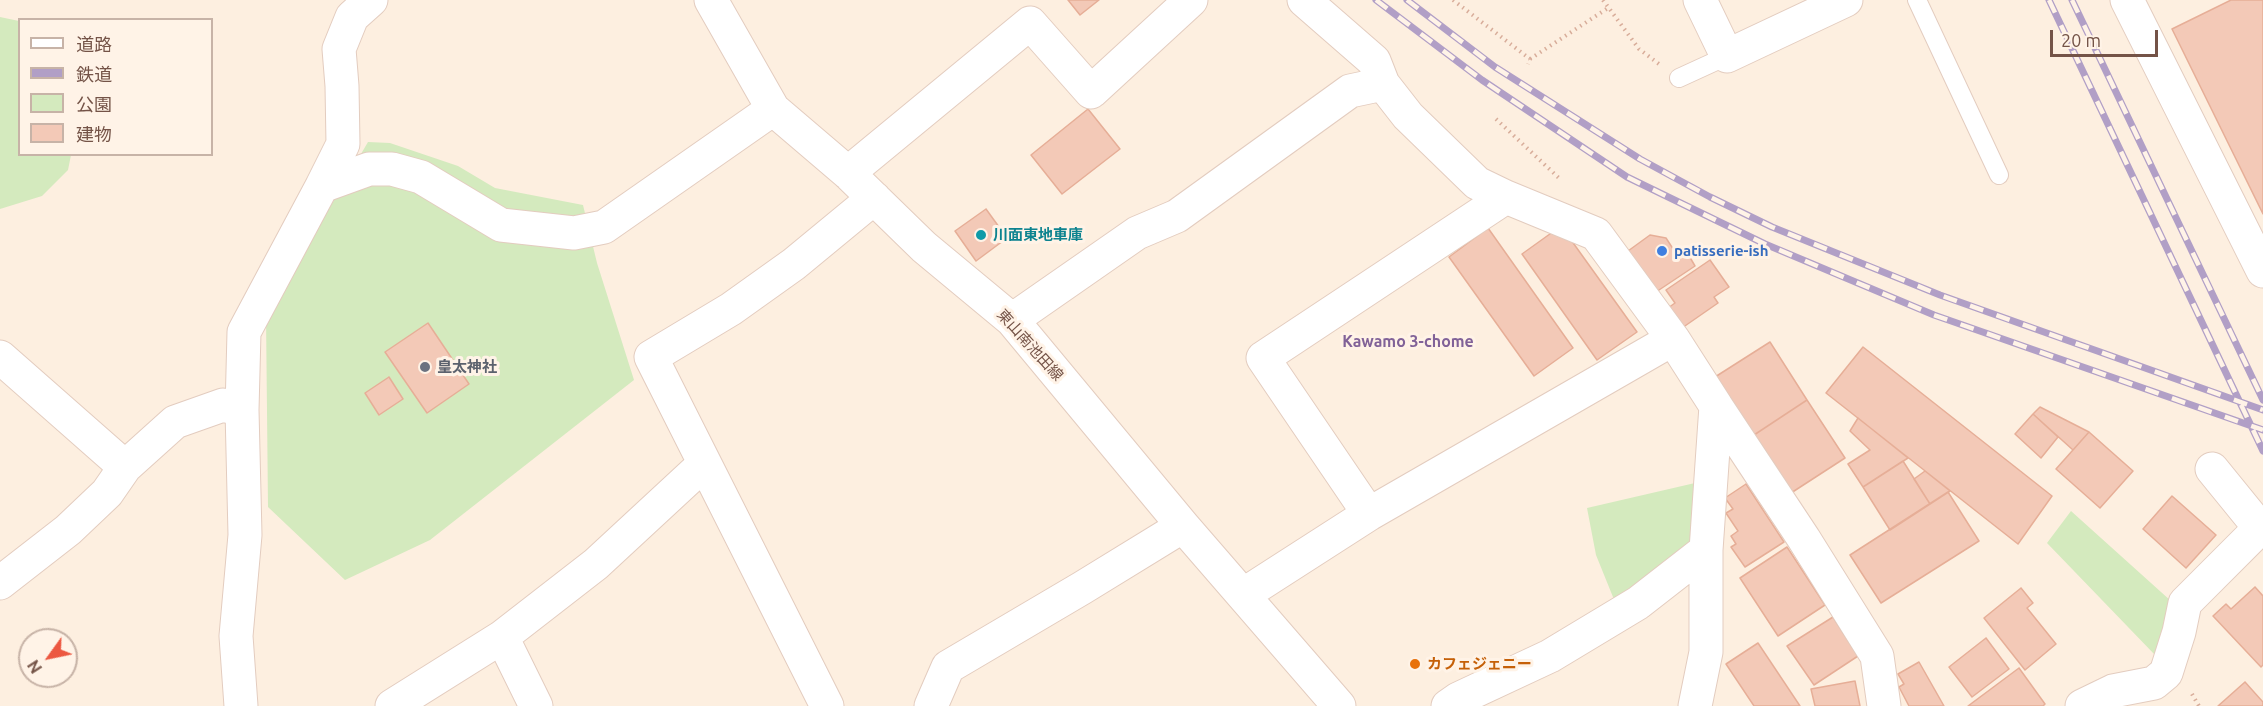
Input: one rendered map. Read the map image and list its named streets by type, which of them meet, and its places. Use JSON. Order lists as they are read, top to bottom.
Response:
{
  "streets": {
    "street": ["東山南池田線"]
  },
  "districts": ["Kawamo 3-chome"],
  "places": [
    "川面東地車庫",
    "patisserie-ish",
    "皇太神社",
    "カフェジェニー"
  ],
  "legend": [
    "道路",
    "鉄道",
    "公園",
    "建物"
  ],
  "scale_bar": "20 m",
  "north": "bottom left"
}
